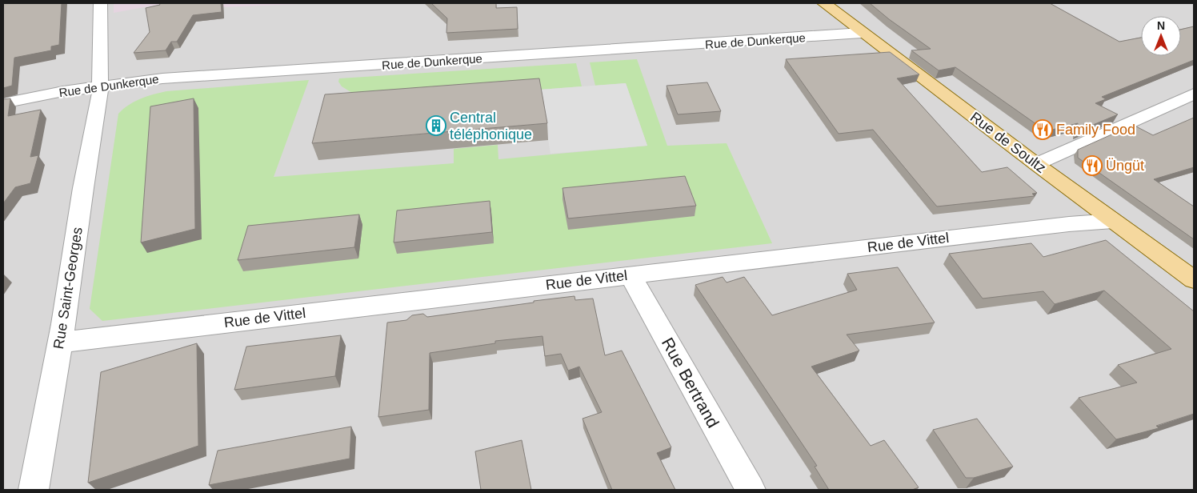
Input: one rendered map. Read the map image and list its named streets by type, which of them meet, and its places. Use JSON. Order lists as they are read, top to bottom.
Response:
{
  "streets": {
    "main road": ["Rue de Soultz"],
    "street": [
      "Rue de Dunkerque",
      "Rue de Vittel",
      "Rue Saint-Georges",
      "Rue Bertrand"
    ]
  },
  "crossings": [
    ["Rue de Dunkerque", "Rue de Soultz"],
    ["Rue de Dunkerque", "Rue Saint-Georges"],
    ["Rue de Soultz", "Rue de Vittel"],
    ["Rue de Vittel", "Rue Saint-Georges"],
    ["Rue de Vittel", "Rue Bertrand"]
  ],
  "places": {
    "building": ["Central téléphonique"],
    "restaurant": ["Family Food", "Üngüt"]
  },
  "north": "top"
}
